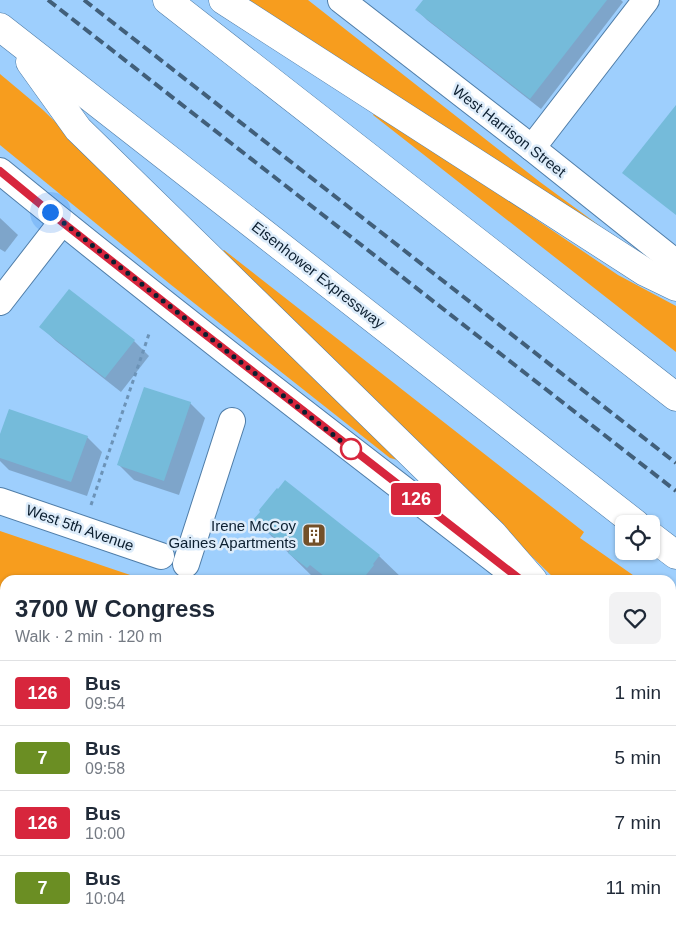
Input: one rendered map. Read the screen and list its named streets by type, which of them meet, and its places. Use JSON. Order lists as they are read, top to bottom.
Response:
{
  "streets": {
    "highway": ["Eisenhower Expressway"],
    "street": ["West Harrison Street", "West 5th Avenue"]
  },
  "places": {
    "building": ["Irene McCoy Gaines Apartments"]
  },
  "lines": ["bus line 126"],
  "page": {
    "on_map": "126",
    "heading": ["3700 W Congress", "Walk · 2 min · 120 m"],
    "list": [
      {
        "mark": "126",
        "name": "Bus",
        "note": "09:54",
        "value": "1 min"
      },
      {
        "mark": "7",
        "name": "Bus",
        "note": "09:58",
        "value": "5 min"
      },
      {
        "mark": "126",
        "name": "Bus",
        "note": "10:00",
        "value": "7 min"
      },
      {
        "mark": "7",
        "name": "Bus",
        "note": "10:04",
        "value": "11 min"
      }
    ]
  }
}
